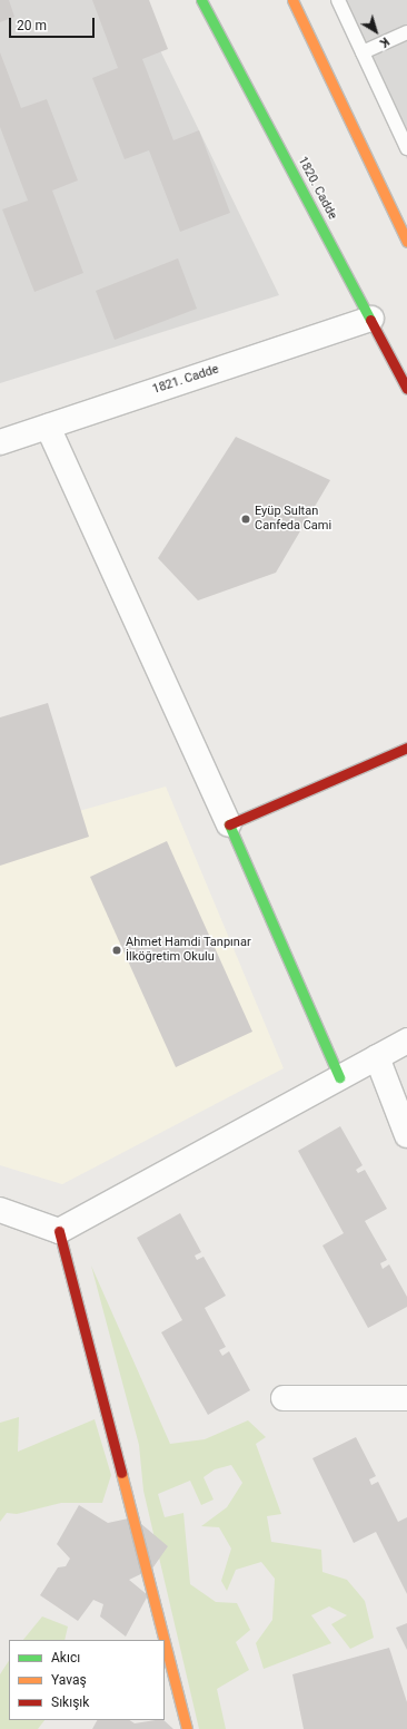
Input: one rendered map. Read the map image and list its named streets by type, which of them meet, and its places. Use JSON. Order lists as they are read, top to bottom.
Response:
{
  "streets": {
    "street": ["1820. Cadde", "1821. Cadde"]
  },
  "crossings": [
    ["1820. Cadde", "1821. Cadde"]
  ],
  "places": ["Eyüp Sultan Canfeda Cami", "Ahmet Hamdi Tanpınar İlköğretim Okulu"],
  "legend": ["Akıcı", "Yavaş", "Sıkışık"],
  "scale_bar": "20 m",
  "north": "bottom right"
}
